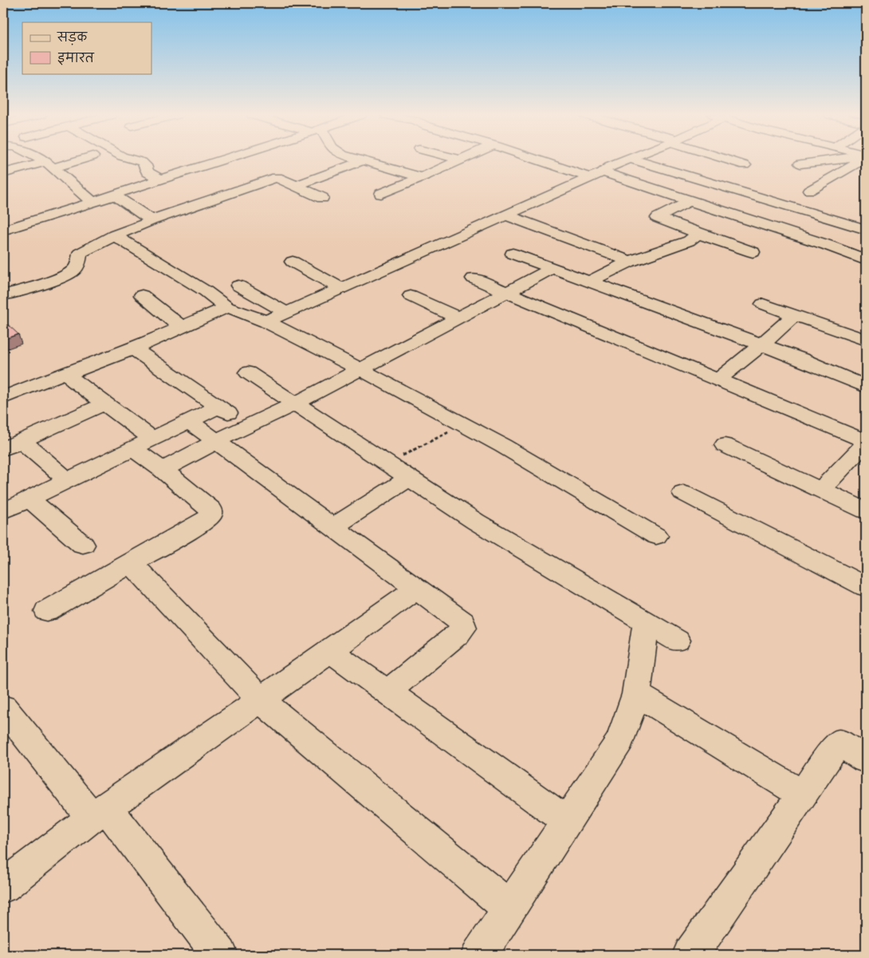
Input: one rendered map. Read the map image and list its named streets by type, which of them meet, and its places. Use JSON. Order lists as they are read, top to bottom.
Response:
{
  "legend": ["सड़क", "इमारत"]
}
